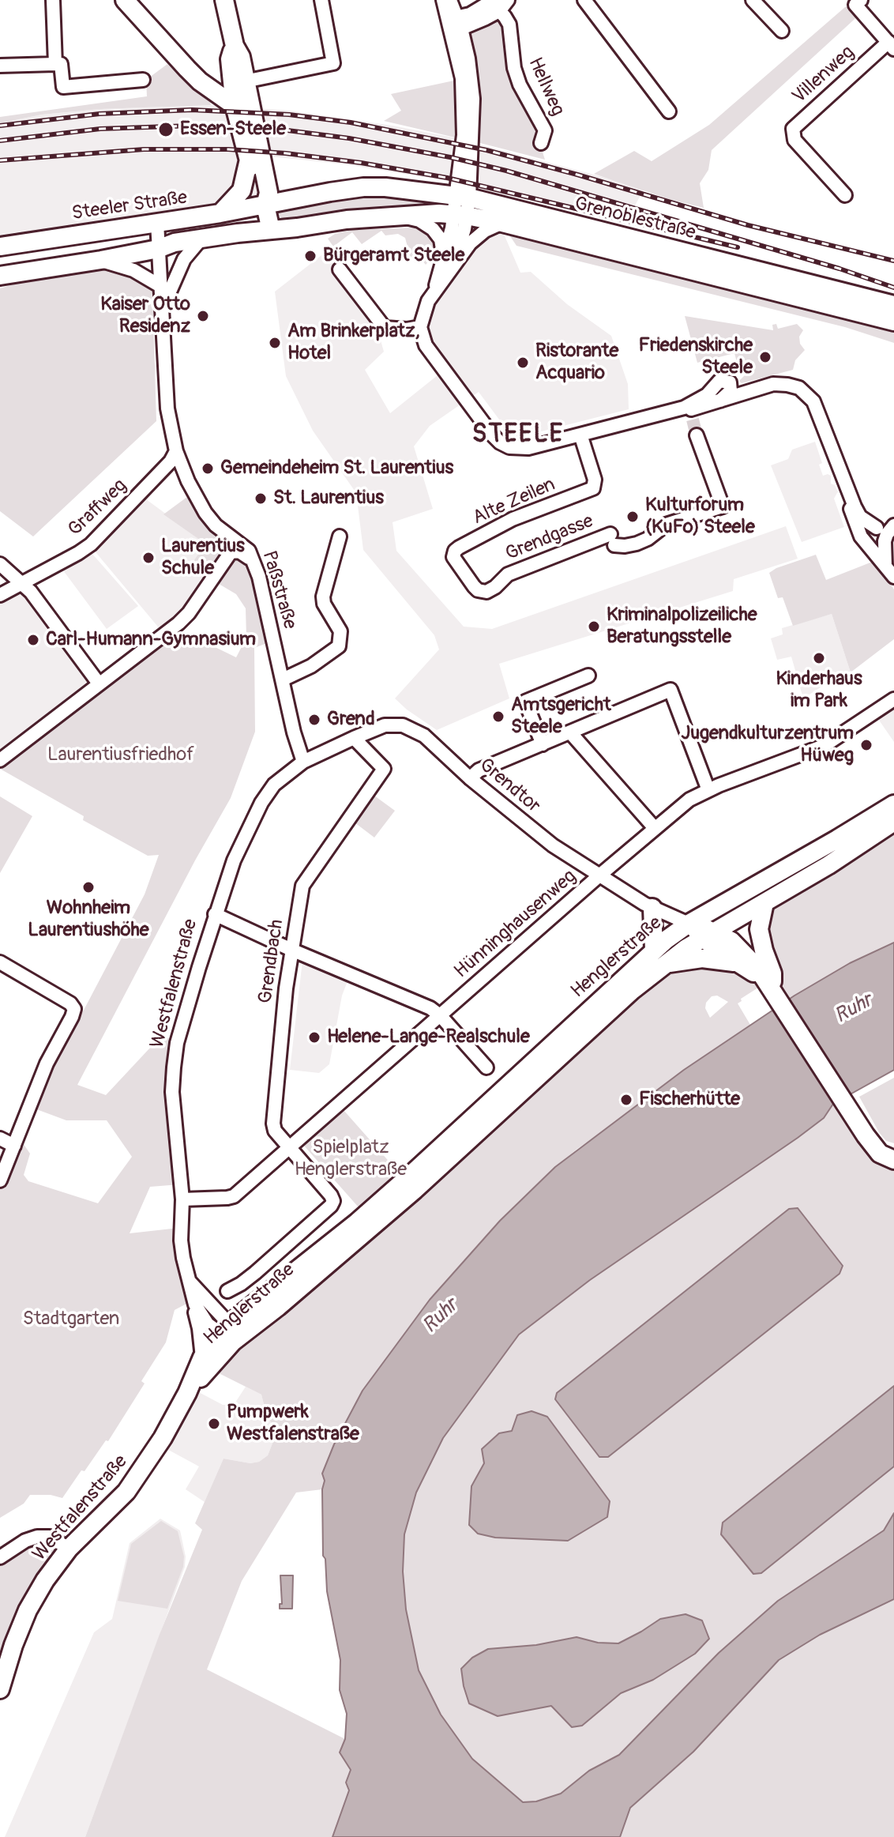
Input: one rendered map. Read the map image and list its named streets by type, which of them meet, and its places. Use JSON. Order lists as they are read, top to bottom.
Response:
{
  "streets": {
    "main road": [
      "Steeler Straße",
      "Grenoblestraße",
      "Henglerstraße",
      "Westfalenstraße"
    ],
    "street": [
      "Villenweg",
      "Hellweg",
      "Alte Zeilen",
      "Graffweg",
      "Grendgasse",
      "Paßstraße",
      "Grendtor",
      "Hünninghausenweg",
      "Grendbach"
    ]
  },
  "crossings": [
    ["Steeler Straße", "Grenoblestraße"],
    ["Steeler Straße", "Paßstraße"],
    ["Alte Zeilen", "Grendgasse"],
    ["Graffweg", "Paßstraße"],
    ["Paßstraße", "Grendtor"],
    ["Paßstraße", "Westfalenstraße"],
    ["Grendtor", "Hünninghausenweg"],
    ["Grendtor", "Henglerstraße"],
    ["Grendtor", "Grendbach"],
    ["Grendtor", "Westfalenstraße"],
    ["Hünninghausenweg", "Grendbach"],
    ["Hünninghausenweg", "Westfalenstraße"],
    ["Henglerstraße", "Grendbach"],
    ["Henglerstraße", "Westfalenstraße"]
  ],
  "districts": ["STEELE"],
  "water": ["Ruhr"],
  "parks": ["Laurentiusfriedhof", "Spielplatz Henglerstraße", "Stadtgarten"],
  "places": [
    "Essen-Steele",
    "Bürgeramt Steele",
    "Kaiser Otto Residenz",
    "Am Brinkerplatz, Hotel",
    "Friedenskirche Steele",
    "Ristorante Acquario",
    "Gemeindeheim St. Laurentius",
    "St. Laurentius",
    "Kulturforum (KuFo) Steele",
    "Laurentius Schule",
    "Kriminalpolizeiliche Beratungsstelle",
    "Carl-Humann-Gymnasium",
    "Kinderhaus im Park",
    "Amtsgericht Steele",
    "Grend",
    "Jugendkulturzentrum Hüweg",
    "Wohnheim Laurentiushöhe",
    "Helene-Lange-Realschule",
    "Fischerhütte",
    "Pumpwerk Westfalenstraße"
  ]
}
